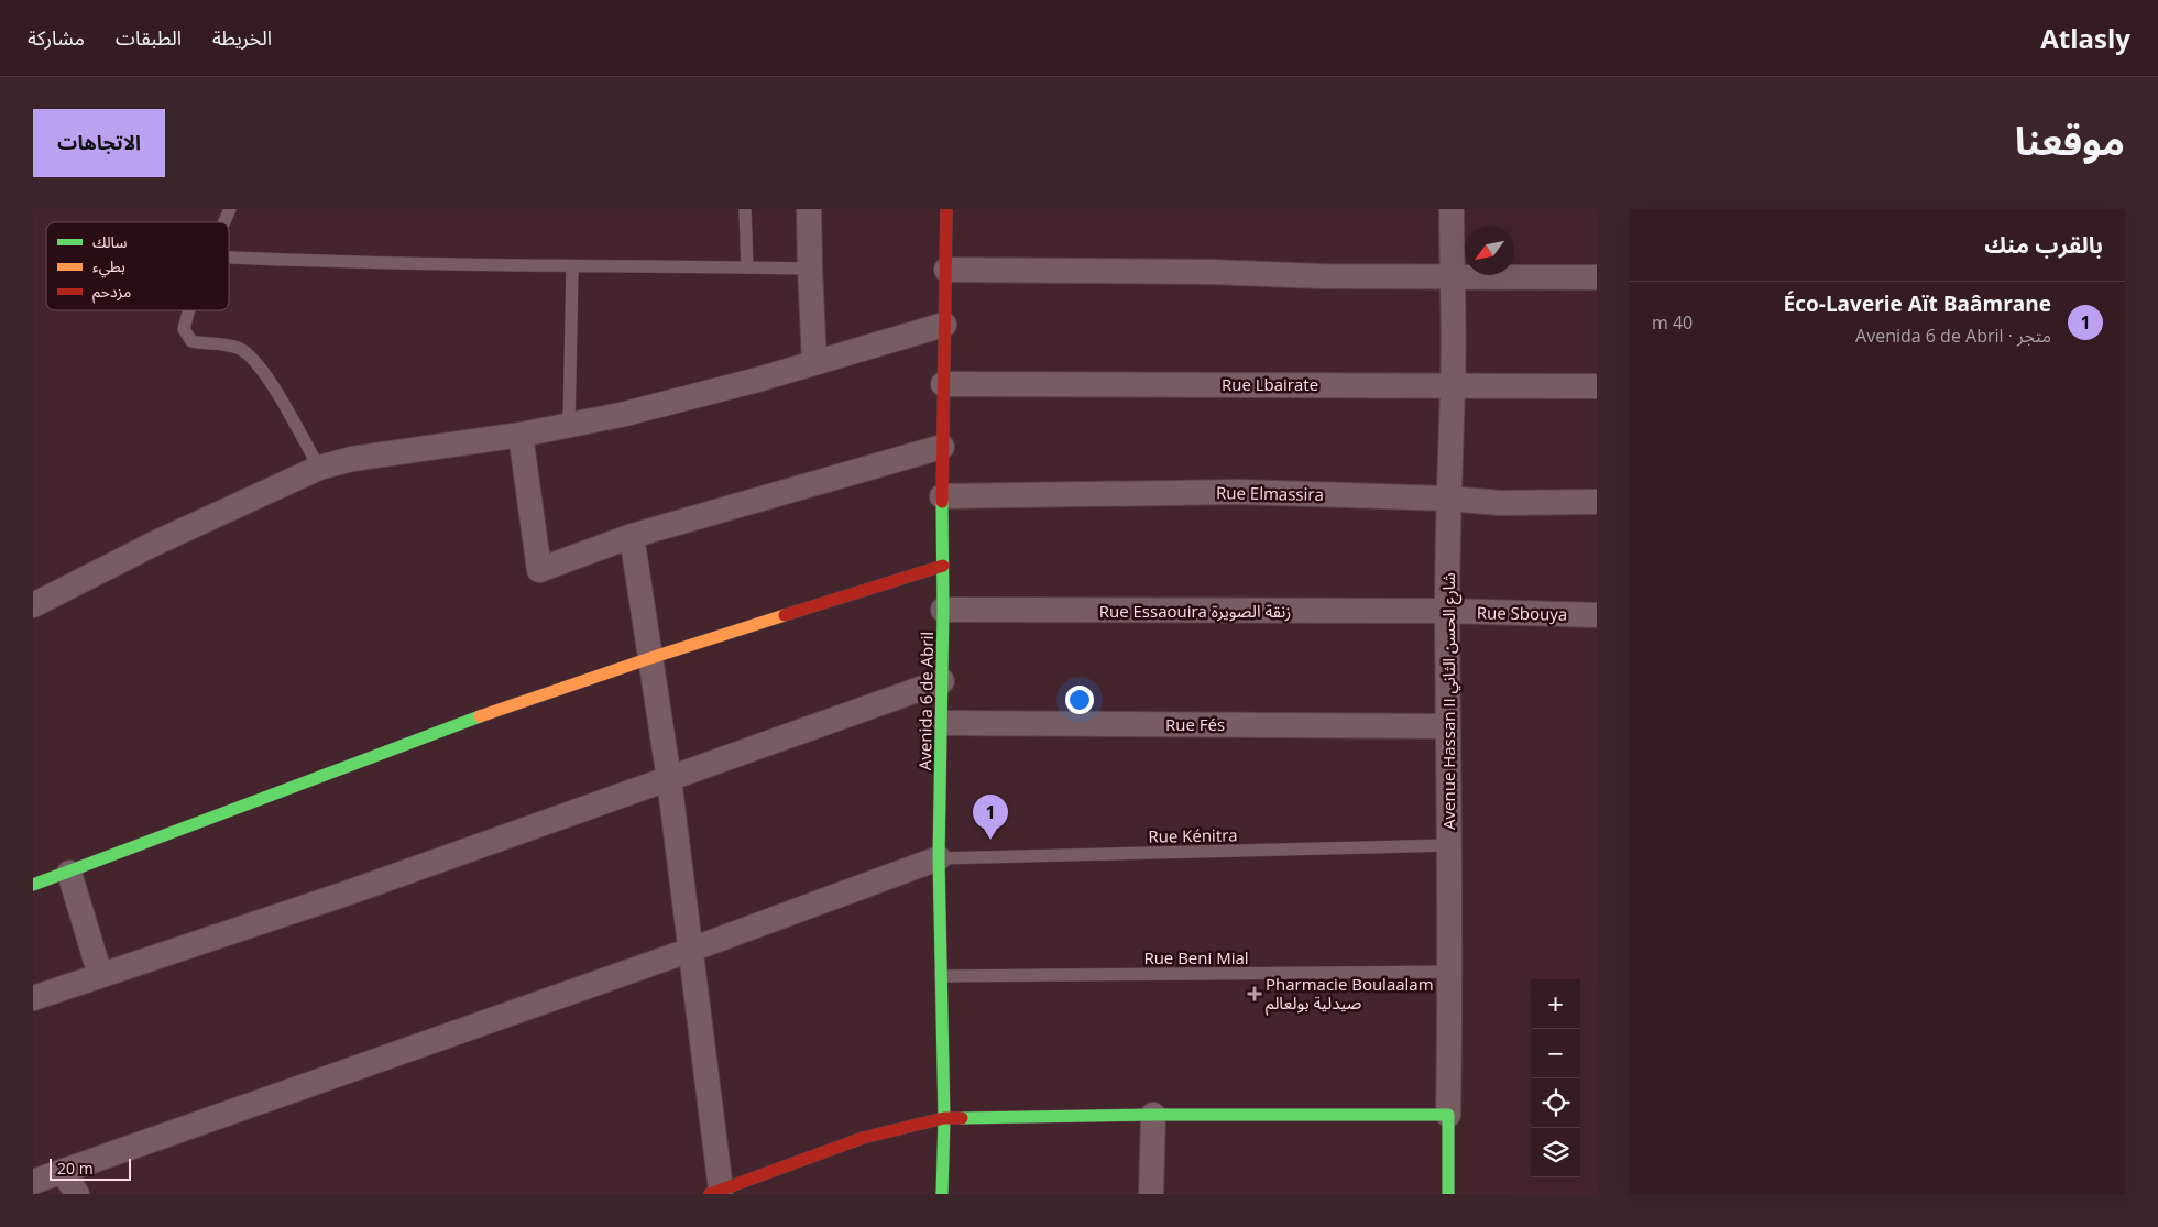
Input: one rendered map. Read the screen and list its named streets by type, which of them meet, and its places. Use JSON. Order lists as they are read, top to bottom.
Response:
{
  "streets": {
    "street": [
      "Rue Lbairate",
      "Rue Elmassira",
      "Rue Essaouira زنقة الصويرة",
      "Rue Sbouya",
      "Avenida 6 de Abril",
      "Avenue Hassan II شارع الحسن الثاني",
      "Rue Fés"
    ],
    "lane": ["Rue Kénitra", "Rue Beni Mial"]
  },
  "crossings": [
    ["Rue Lbairate", "Avenida 6 de Abril"],
    ["Rue Lbairate", "Avenue Hassan II شارع الحسن الثاني"],
    ["Rue Elmassira", "Avenida 6 de Abril"],
    ["Rue Elmassira", "Avenue Hassan II شارع الحسن الثاني"],
    ["Rue Essaouira زنقة الصويرة", "Rue Sbouya"],
    ["Rue Essaouira زنقة الصويرة", "Avenida 6 de Abril"],
    ["Rue Essaouira زنقة الصويرة", "Avenue Hassan II شارع الحسن الثاني"],
    ["Rue Sbouya", "Avenue Hassan II شارع الحسن الثاني"],
    ["Avenida 6 de Abril", "Rue Fés"],
    ["Avenida 6 de Abril", "Rue Kénitra"],
    ["Avenida 6 de Abril", "Rue Beni Mial"],
    ["Avenue Hassan II شارع الحسن الثاني", "Rue Fés"],
    ["Avenue Hassan II شارع الحسن الثاني", "Rue Kénitra"],
    ["Avenue Hassan II شارع الحسن الثاني", "Rue Beni Mial"]
  ],
  "places": {
    "health": ["Pharmacie Boulaalam صيدلية بولعالم"]
  },
  "legend": ["سالك", "بطيء", "مزدحم"],
  "scale_bar": "20 m",
  "north": "bottom left",
  "page": {
    "header": "Atlasly",
    "nav": ["الخريطة", "الطبقات", "مشاركة"],
    "title": "موقعنا",
    "buttons": "الاتجاهات",
    "heading": "بالقرب منك",
    "list": [
      {
        "mark": "1",
        "name": "Éco-Laverie Aït Baâmrane",
        "note": "متجر · Avenida 6 de Abril",
        "value": "40 m"
      }
    ],
    "pins": "1",
    "map_buttons": ["+", "−"],
    "scale": "20 m"
  }
}
